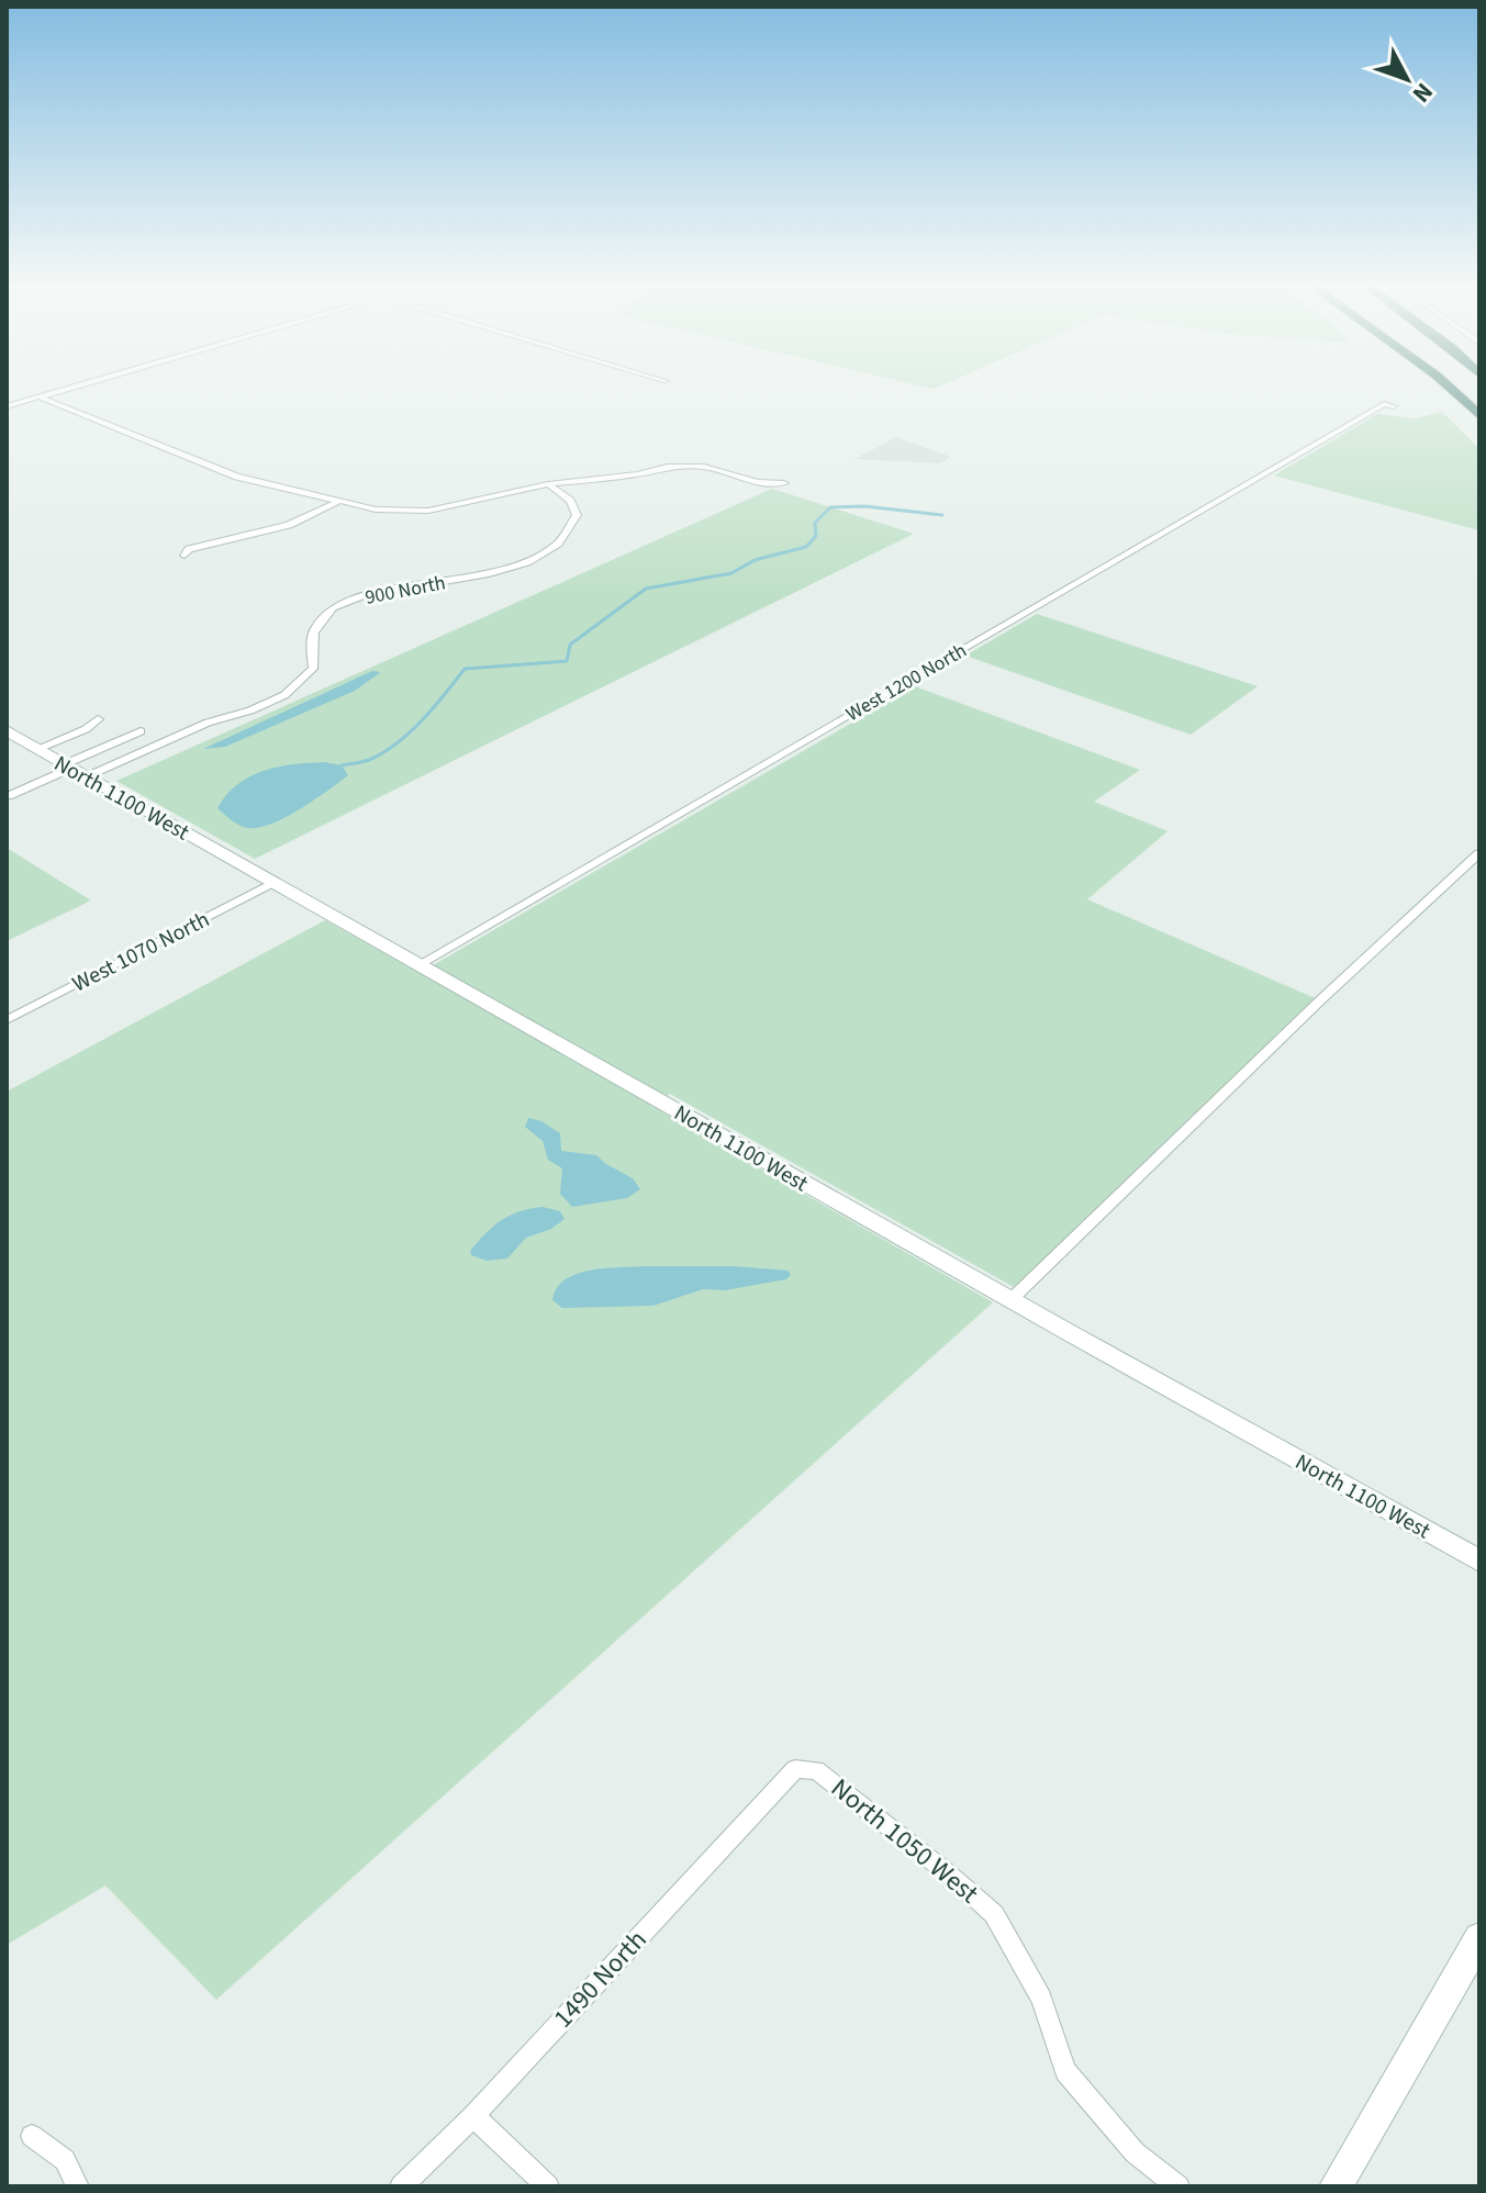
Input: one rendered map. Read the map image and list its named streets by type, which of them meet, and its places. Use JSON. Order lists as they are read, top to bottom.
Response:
{
  "streets": {
    "street": [
      "900 North",
      "West 1200 North",
      "North 1100 West",
      "West 1070 North",
      "North 1050 West",
      "1490 North"
    ]
  },
  "crossings": [
    ["900 North", "North 1100 West"],
    ["West 1200 North", "North 1100 West"],
    ["North 1100 West", "West 1070 North"],
    ["North 1050 West", "1490 North"]
  ],
  "north": "bottom right"
}
